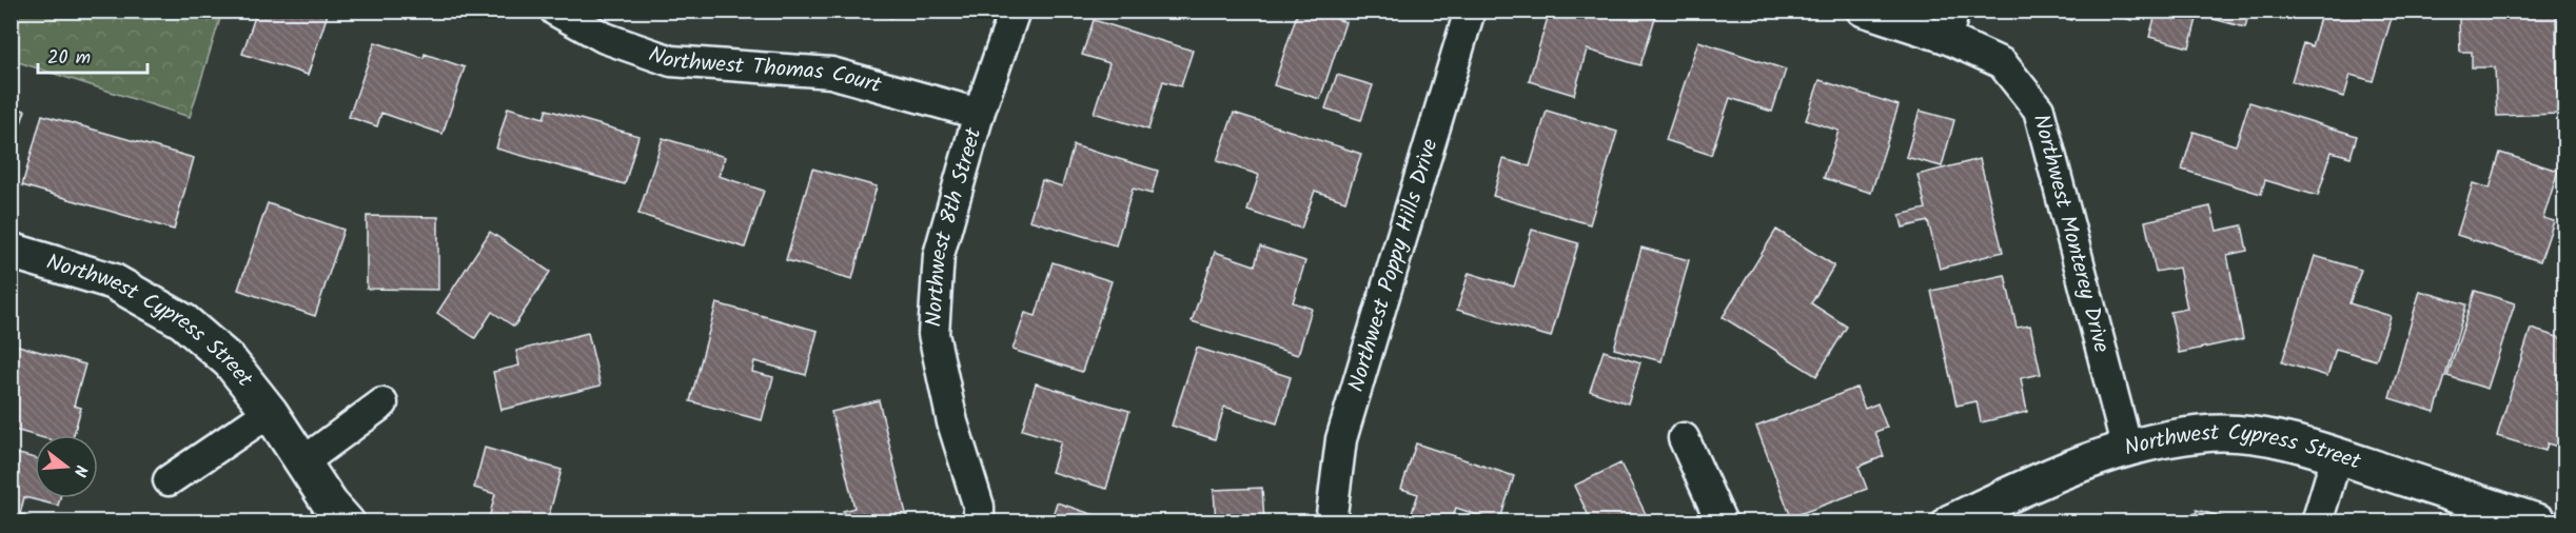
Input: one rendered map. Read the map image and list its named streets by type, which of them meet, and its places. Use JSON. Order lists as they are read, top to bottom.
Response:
{
  "streets": {
    "street": [
      "Northwest Thomas Court",
      "Northwest 8th Street",
      "Northwest Monterey Drive",
      "Northwest Poppy Hills Drive",
      "Northwest Cypress Street"
    ]
  },
  "crossings": [
    ["Northwest Thomas Court", "Northwest 8th Street"],
    ["Northwest Monterey Drive", "Northwest Cypress Street"]
  ],
  "scale_bar": "20 m",
  "north": "right"
}
